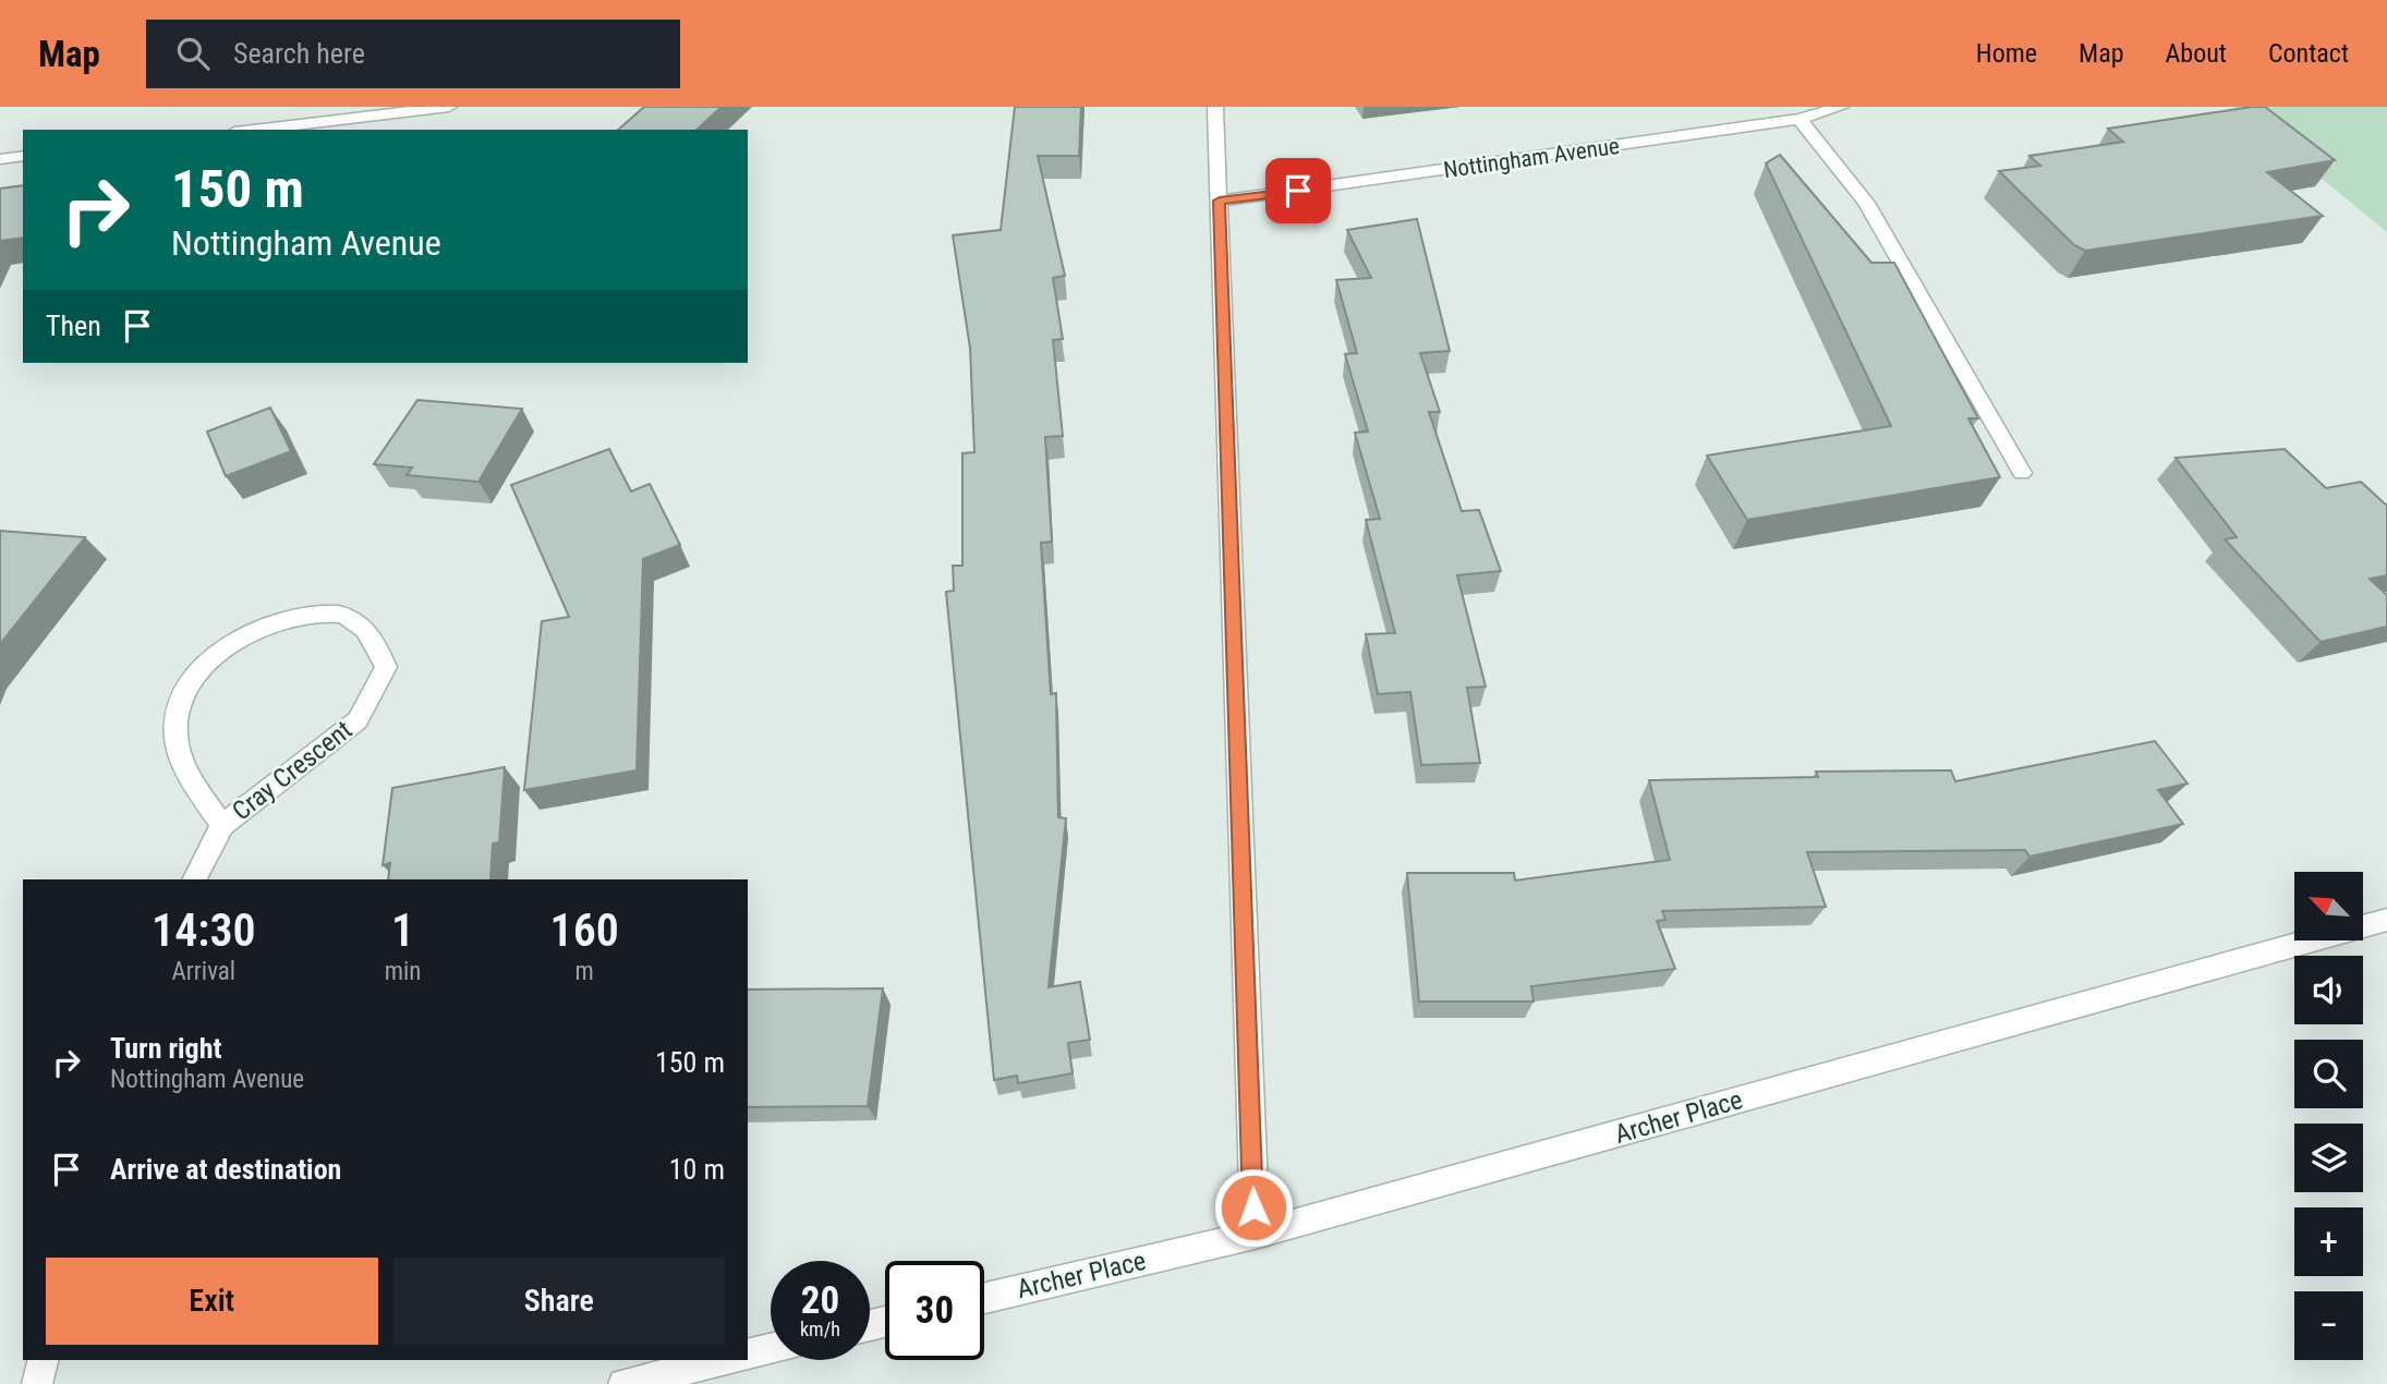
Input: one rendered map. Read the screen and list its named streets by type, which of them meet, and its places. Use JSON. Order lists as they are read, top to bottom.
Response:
{
  "streets": {
    "street": ["Nottingham Avenue", "Cray Crescent", "Archer Place"]
  },
  "north": "top left",
  "page": {
    "header": "Map",
    "search": "Search here",
    "nav": [
      "Home",
      "Map",
      "About",
      "Contact"
    ],
    "turn": ["150 m", "Nottingham Avenue"],
    "then": "Then",
    "map_buttons": ["+", "−"],
    "eta": [
      "14:30",
      "Arrival",
      "1",
      "min",
      "160",
      "m"
    ],
    "list": [
      {
        "name": "Turn right",
        "note": "Nottingham Avenue",
        "value": "150 m"
      },
      {
        "name": "Arrive at destination",
        "value": "10 m"
      }
    ],
    "buttons": ["Exit", "Share"],
    "speed": "20 km/h",
    "limit": "30"
  }
}
